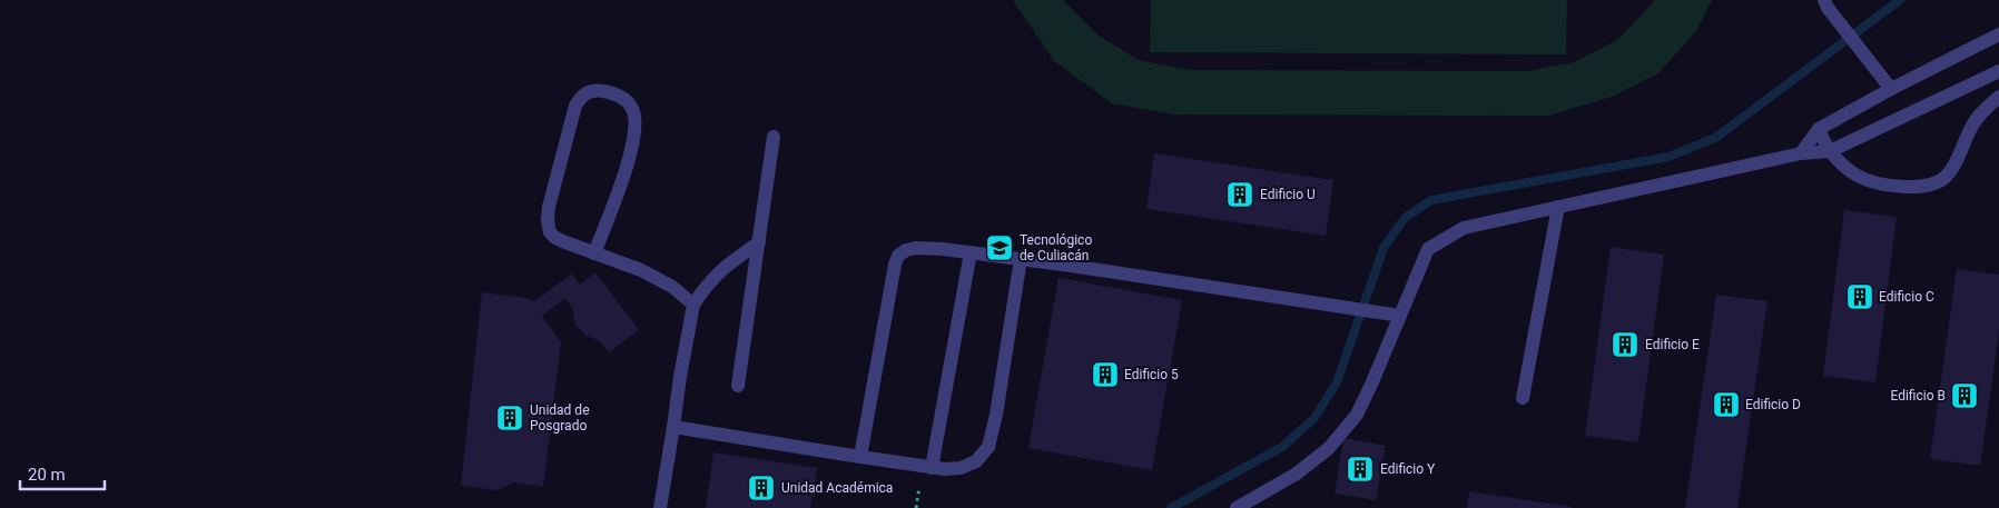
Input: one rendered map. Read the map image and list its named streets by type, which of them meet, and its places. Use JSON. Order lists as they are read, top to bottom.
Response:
{
  "places": {
    "building": [
      "Edificio U",
      "Edificio C",
      "Edificio E",
      "Edificio 5",
      "Edificio B",
      "Edificio D",
      "Unidad de Posgrado",
      "Edificio Y",
      "Unidad Académica"
    ],
    "school or university": ["Tecnológico de Culiacán"]
  },
  "scale_bar": "20 m"
}
